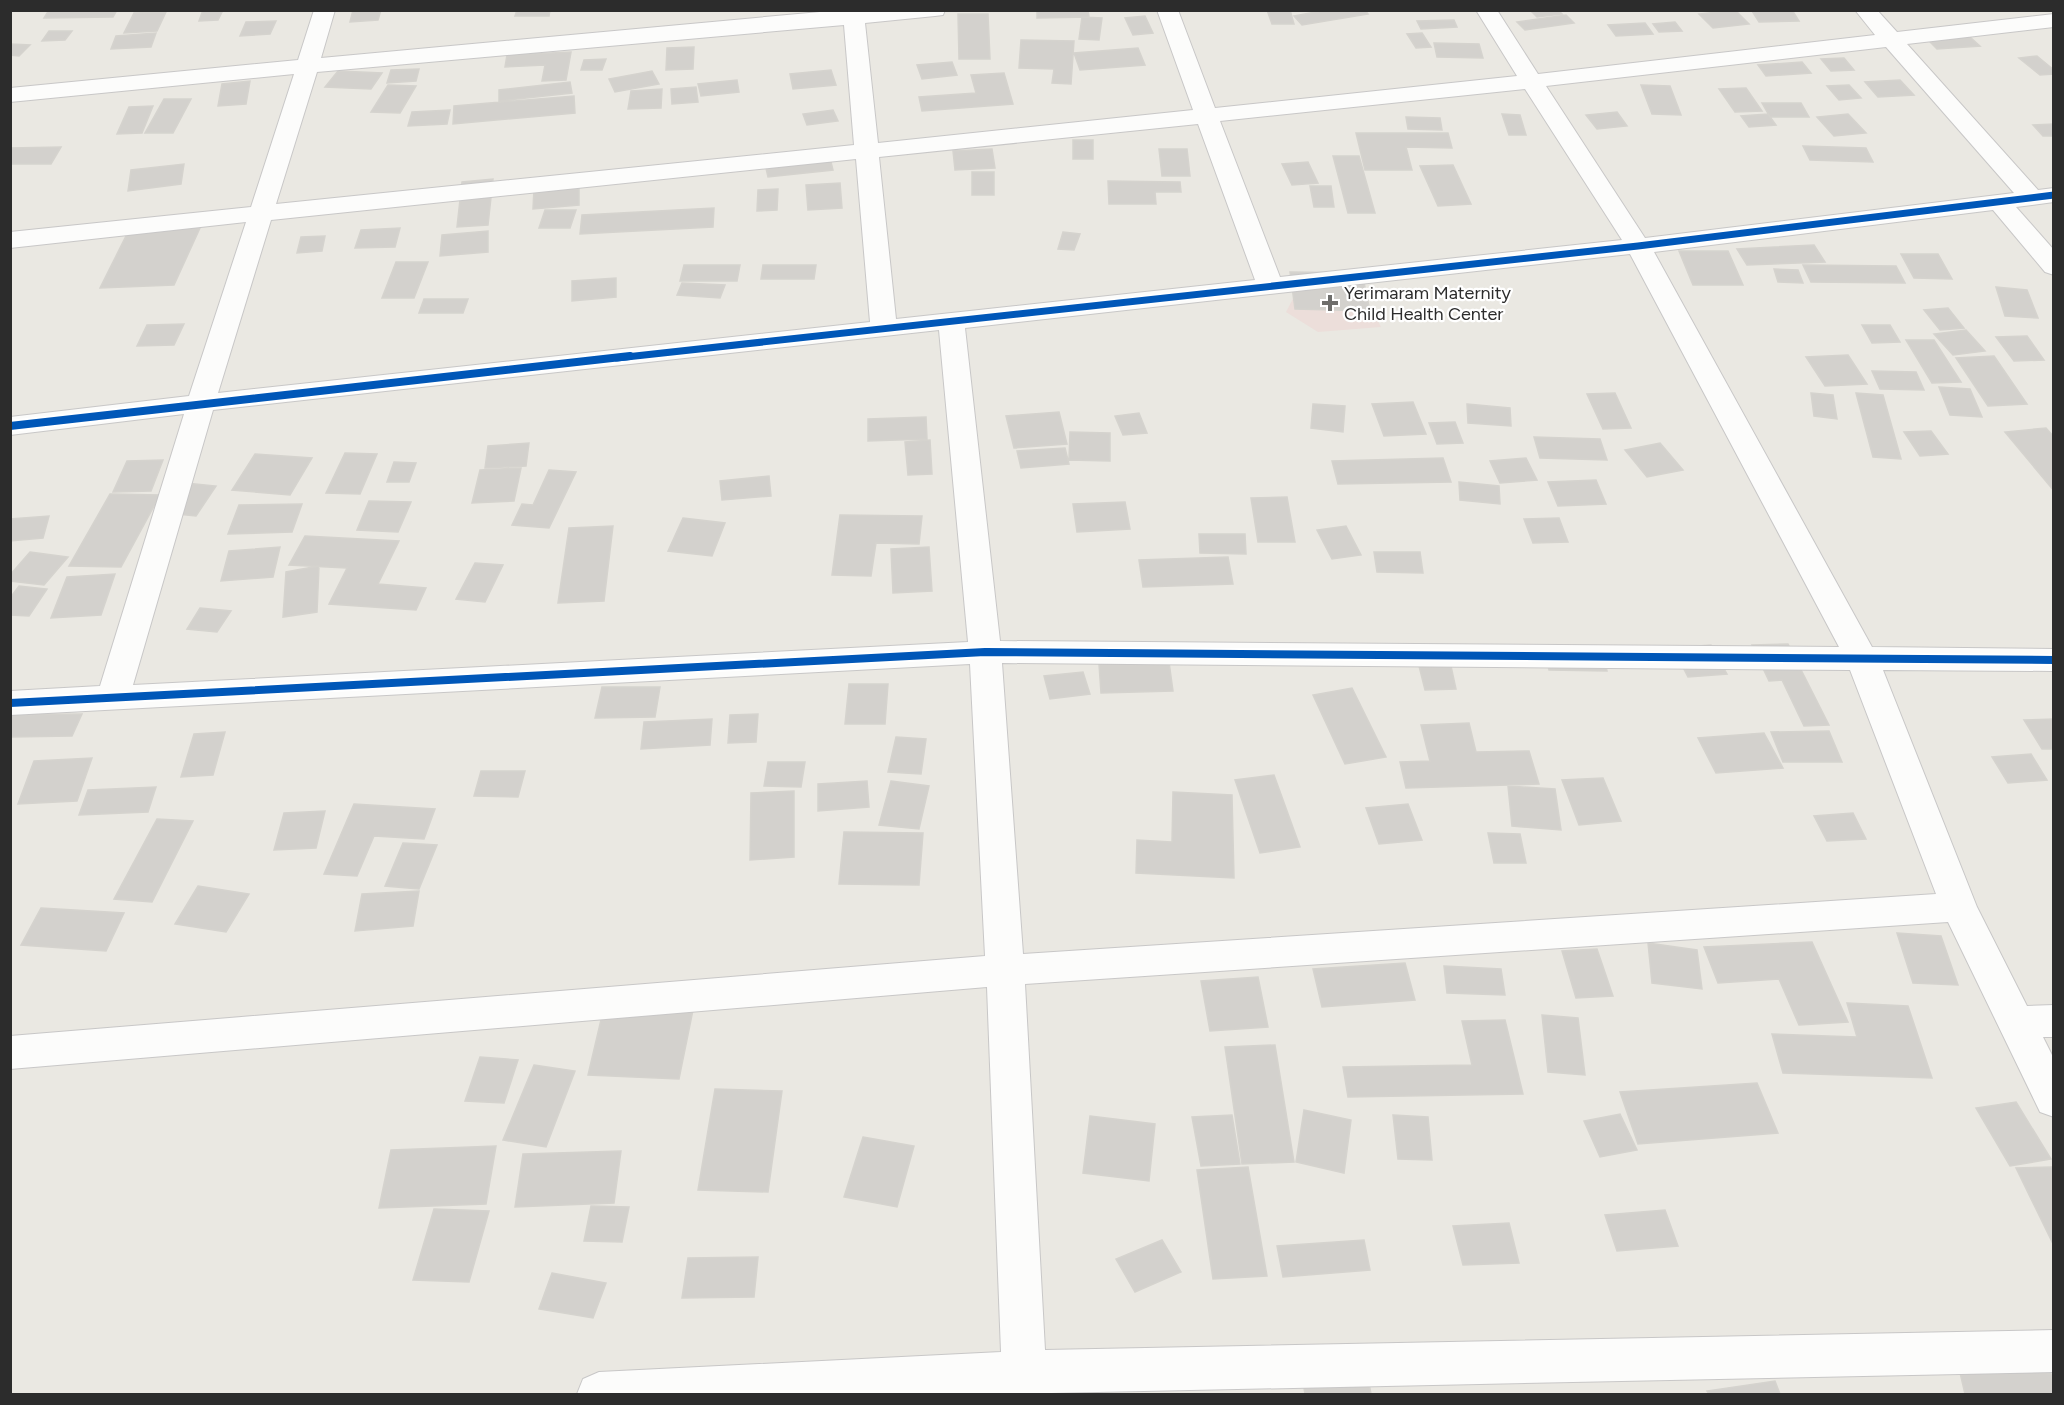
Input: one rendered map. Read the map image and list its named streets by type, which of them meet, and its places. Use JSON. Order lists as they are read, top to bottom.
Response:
{
  "places": {
    "health": ["Yerimaram Maternity Child Health Center"]
  }
}
